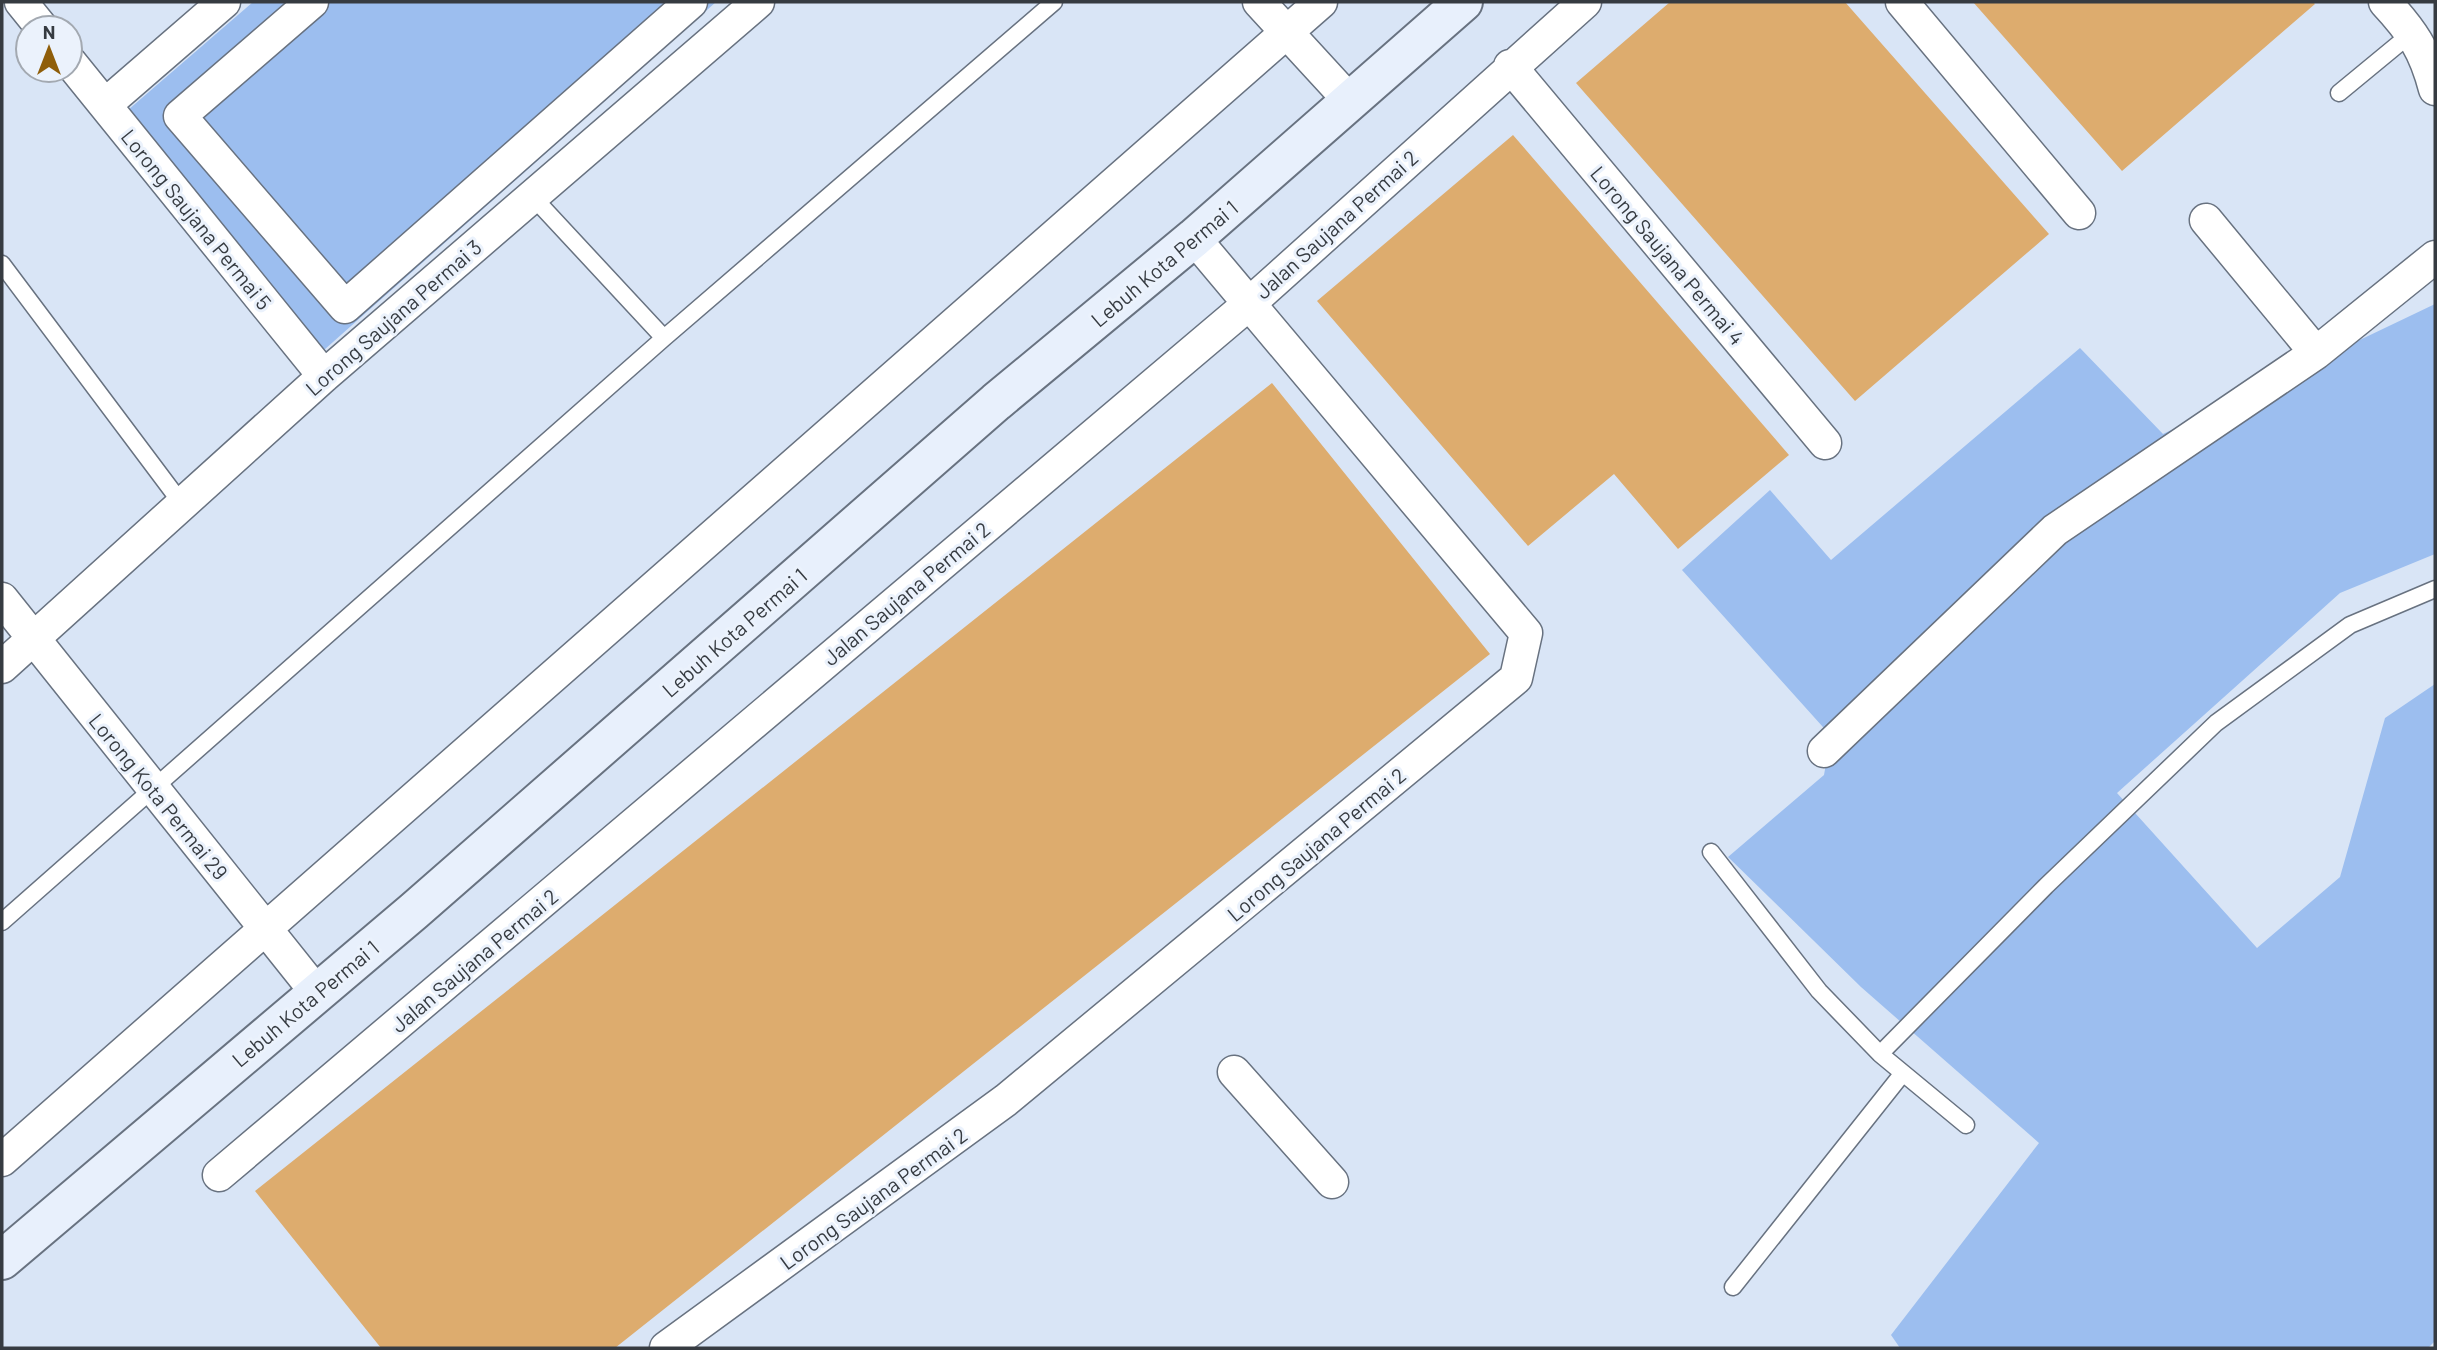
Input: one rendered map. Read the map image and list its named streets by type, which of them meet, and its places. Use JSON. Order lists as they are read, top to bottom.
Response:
{
  "streets": {
    "street": [
      "Lorong Saujana Permai 5",
      "Jalan Saujana Permai 2",
      "Lorong Saujana Permai 4",
      "Lebuh Kota Permai 1",
      "Lorong Saujana Permai 3",
      "Lorong Kota Permai 29",
      "Lorong Saujana Permai 2"
    ]
  },
  "crossings": [
    ["Lorong Saujana Permai 5", "Lorong Saujana Permai 3"],
    ["Jalan Saujana Permai 2", "Lorong Saujana Permai 4"],
    ["Jalan Saujana Permai 2", "Lorong Saujana Permai 2"],
    ["Lebuh Kota Permai 1", "Lorong Kota Permai 29"],
    ["Lebuh Kota Permai 1", "Lorong Saujana Permai 2"],
    ["Lorong Saujana Permai 3", "Lorong Kota Permai 29"]
  ],
  "north": "top"
}
